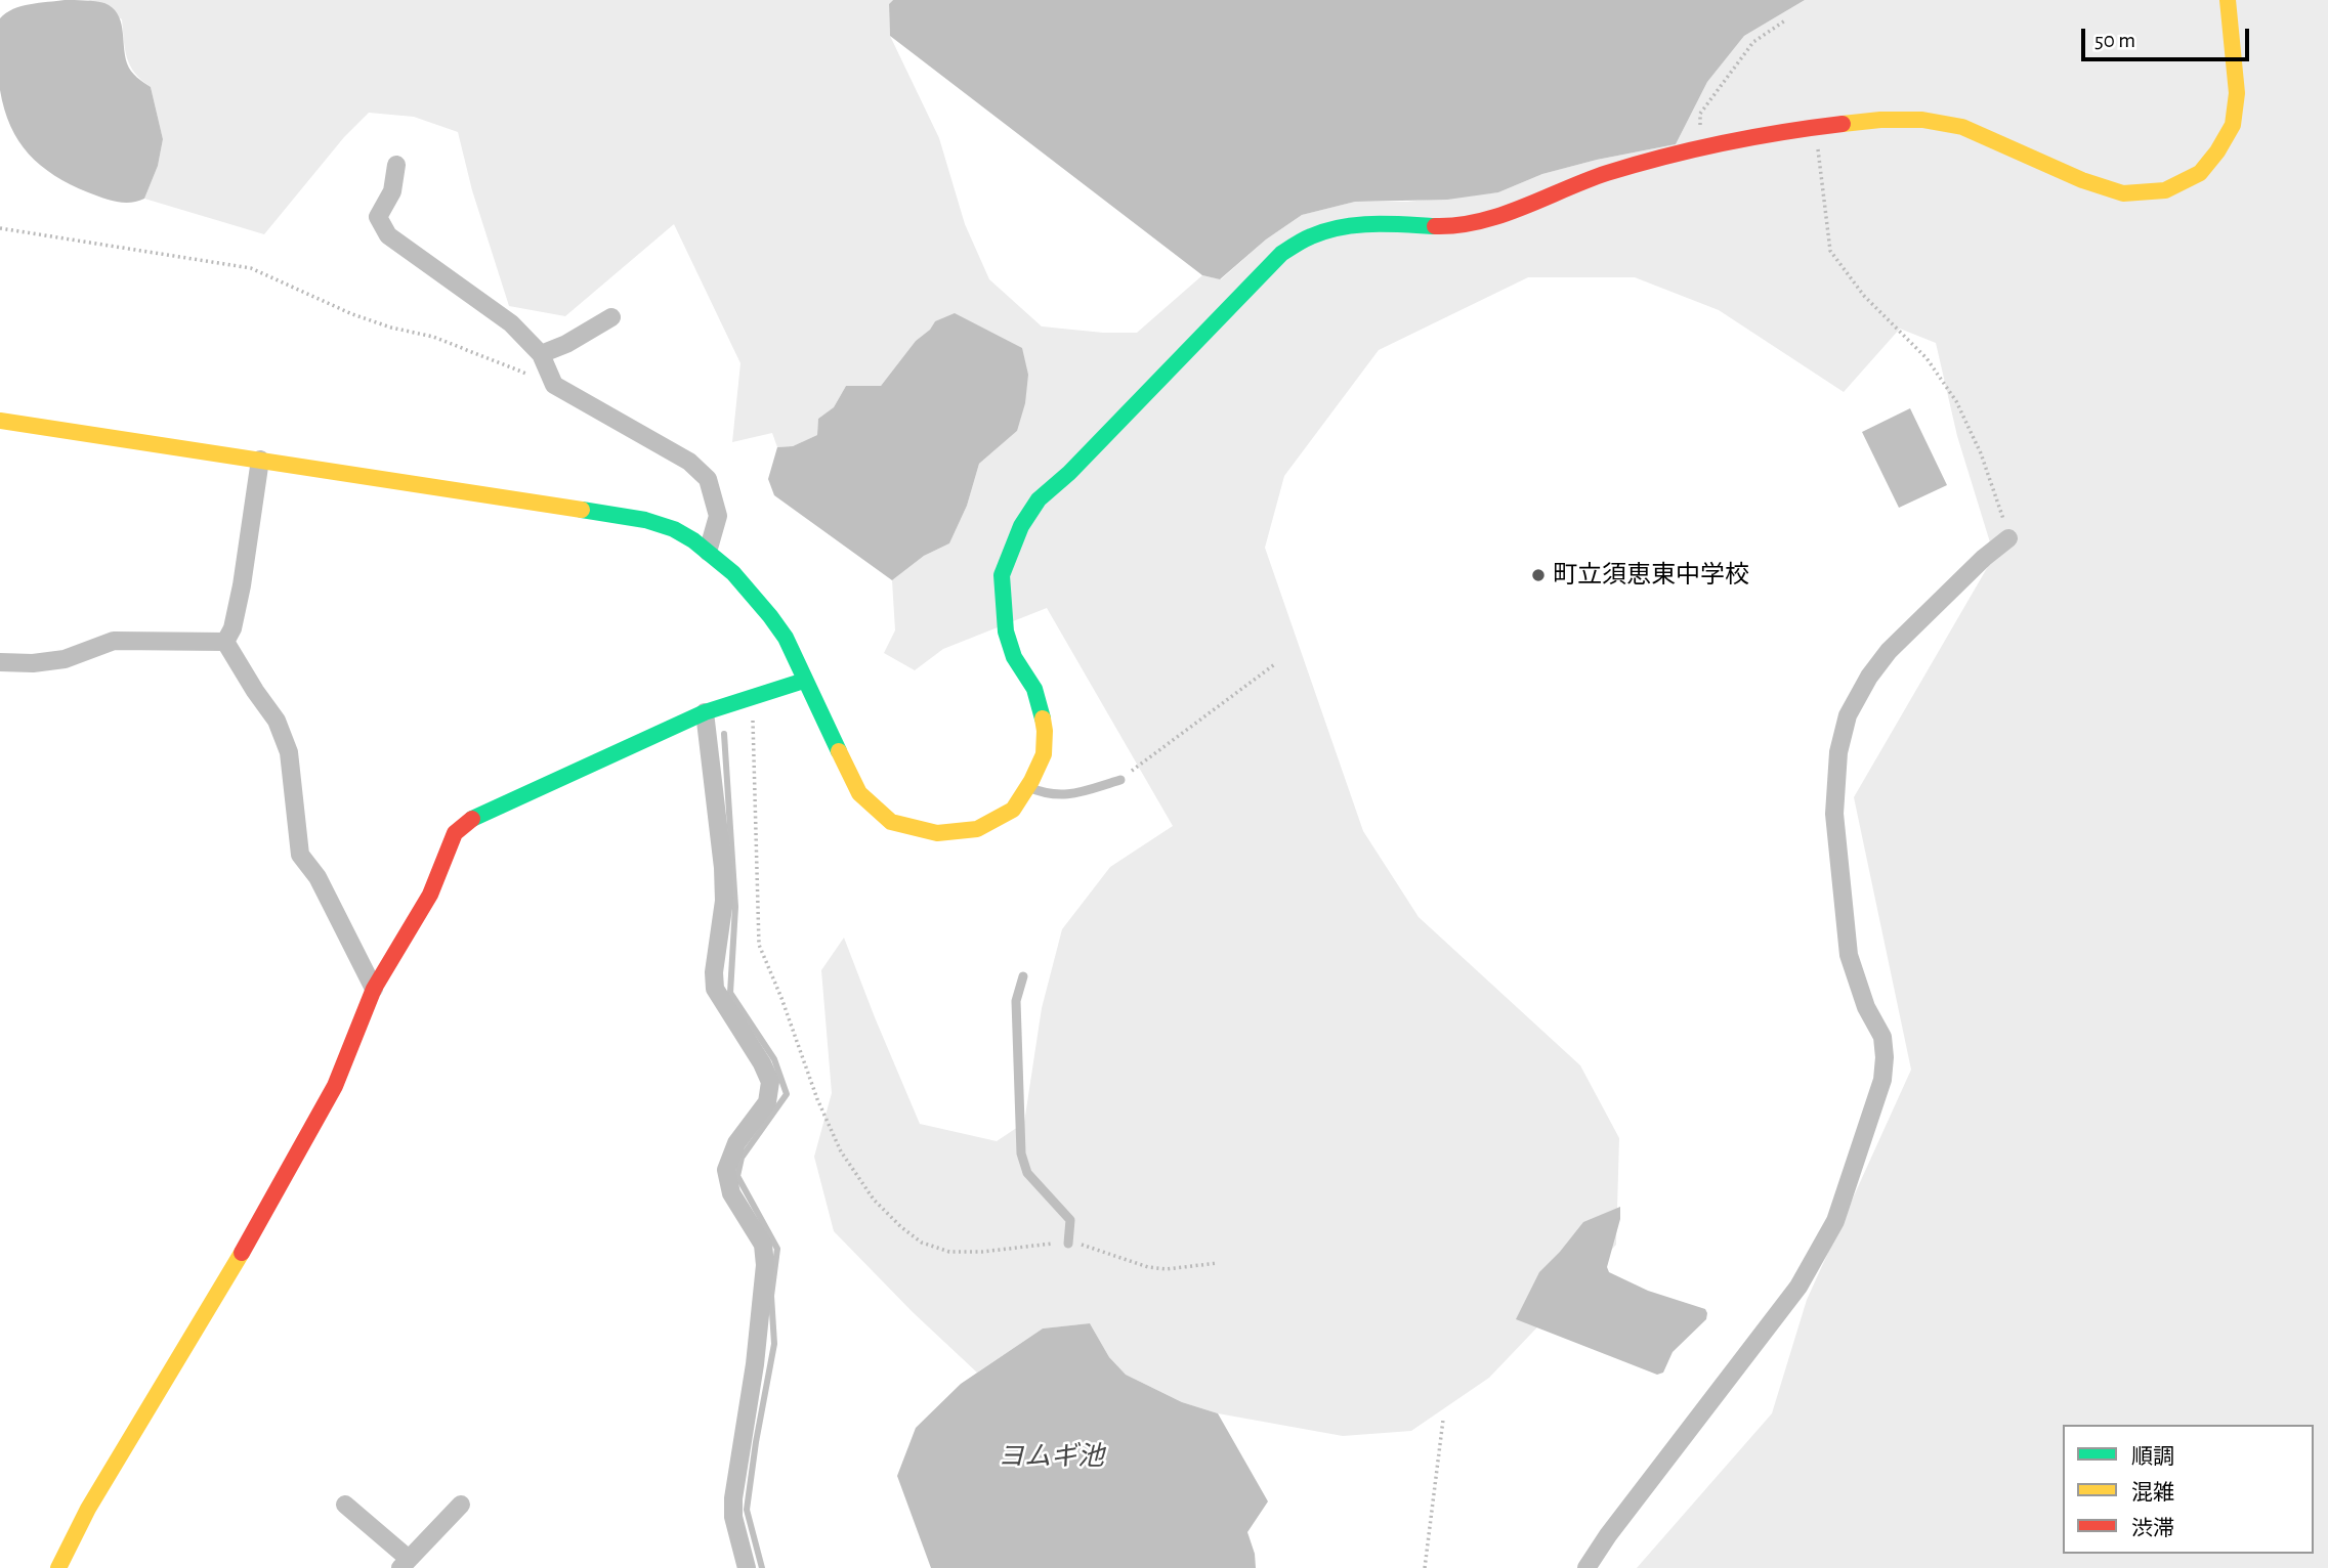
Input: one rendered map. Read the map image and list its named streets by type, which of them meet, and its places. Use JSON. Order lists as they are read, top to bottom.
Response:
{
  "water": ["ヨムギ池"],
  "places": ["町立須恵東中学校"],
  "legend": ["順調", "混雑", "渋滞"],
  "scale_bar": "50 m"
}
